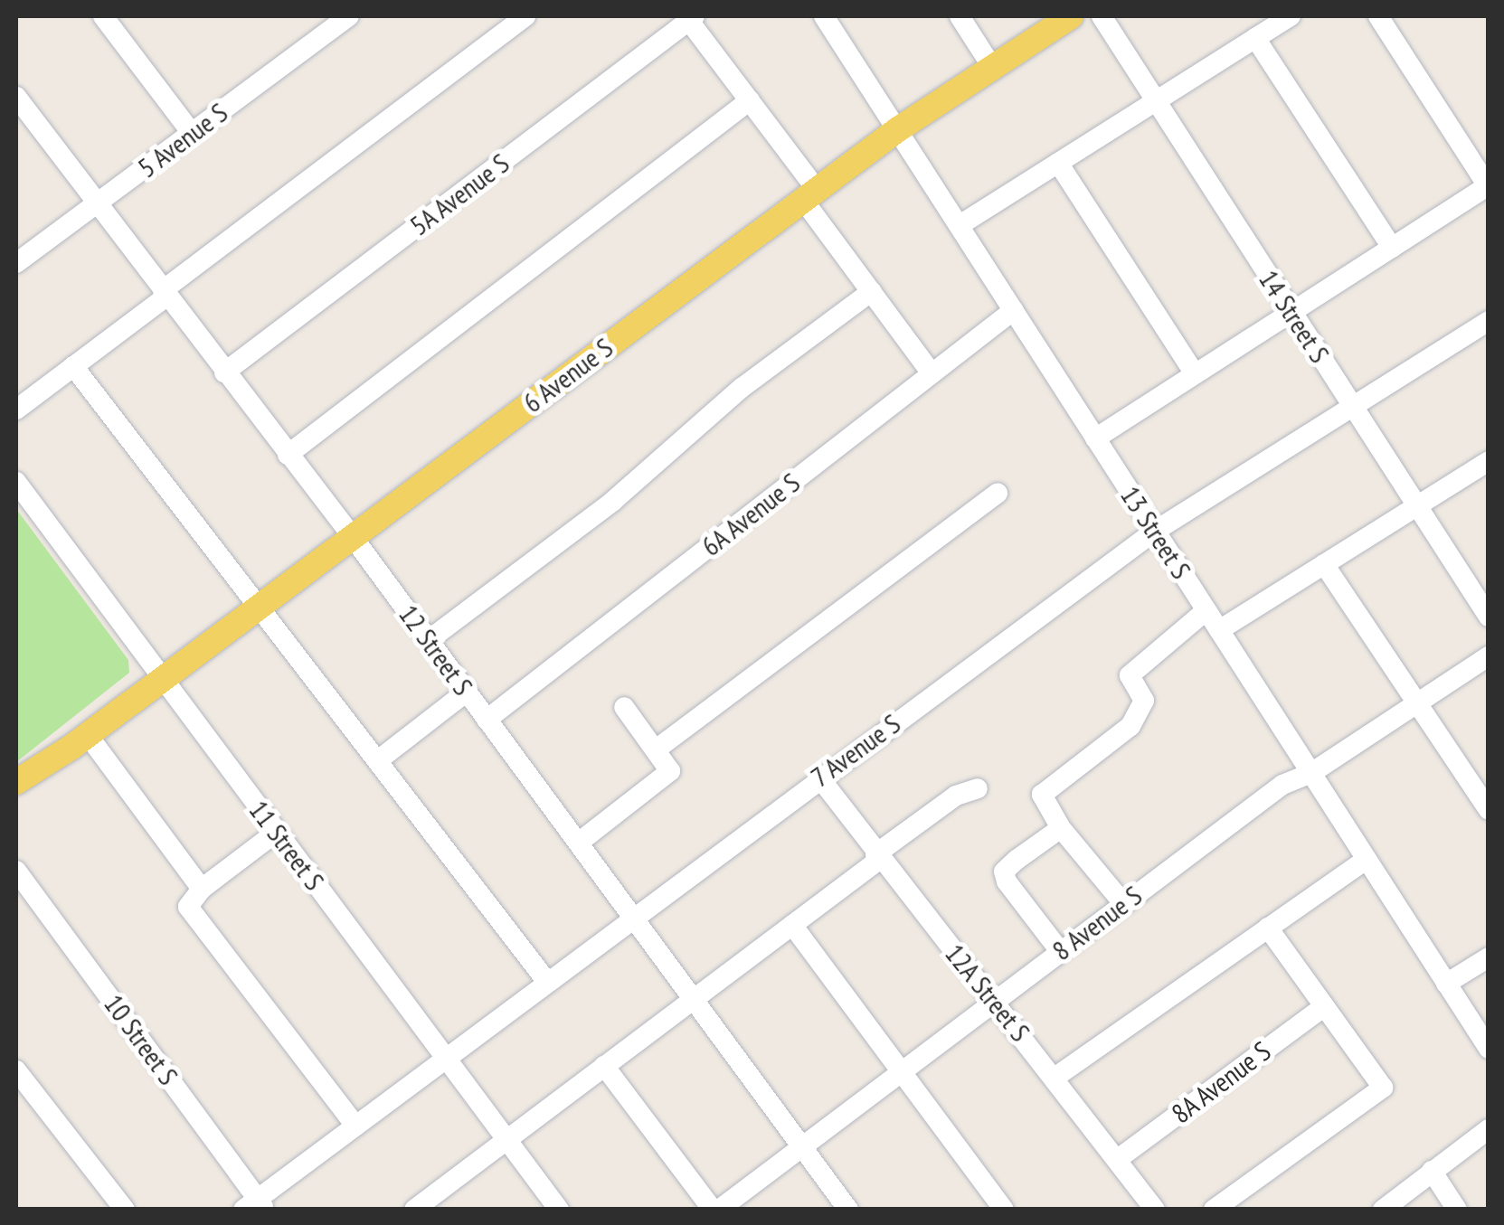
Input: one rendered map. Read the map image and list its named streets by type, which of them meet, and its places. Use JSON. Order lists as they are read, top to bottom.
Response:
{
  "streets": {
    "main road": ["6 Avenue S"],
    "street": [
      "5 Avenue S",
      "5A Avenue S",
      "14 Street S",
      "6A Avenue S",
      "13 Street S",
      "12 Street S",
      "7 Avenue S",
      "11 Street S",
      "8 Avenue S",
      "12A Street S",
      "10 Street S",
      "8A Avenue S"
    ]
  },
  "crossings": [
    ["5 Avenue S", "12 Street S"],
    ["5A Avenue S", "12 Street S"],
    ["14 Street S", "7 Avenue S"],
    ["6 Avenue S", "13 Street S"],
    ["6 Avenue S", "12 Street S"],
    ["6 Avenue S", "11 Street S"],
    ["6A Avenue S", "13 Street S"],
    ["6A Avenue S", "12 Street S"],
    ["13 Street S", "7 Avenue S"],
    ["13 Street S", "8 Avenue S"],
    ["12 Street S", "7 Avenue S"],
    ["12 Street S", "8 Avenue S"],
    ["7 Avenue S", "11 Street S"],
    ["7 Avenue S", "12A Street S"],
    ["7 Avenue S", "10 Street S"],
    ["8 Avenue S", "12A Street S"],
    ["12A Street S", "8A Avenue S"]
  ]
}
